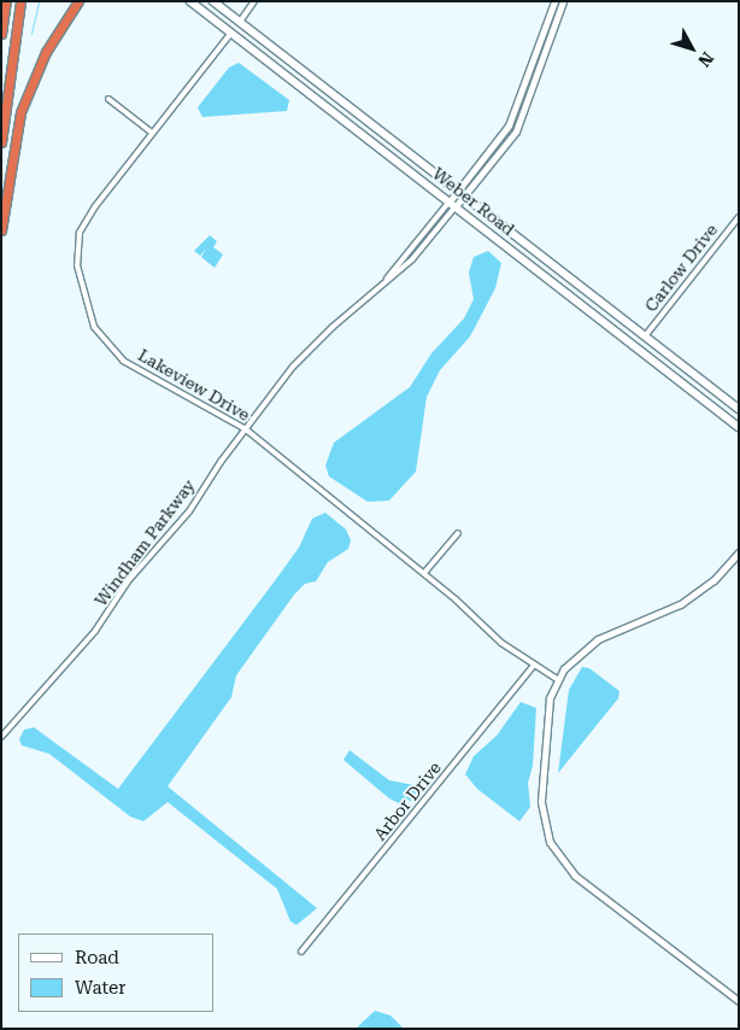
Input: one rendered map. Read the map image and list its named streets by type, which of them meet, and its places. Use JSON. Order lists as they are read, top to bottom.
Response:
{
  "streets": {
    "main road": ["Weber Road"],
    "street": [
      "Carlow Drive",
      "Lakeview Drive",
      "Windham Parkway",
      "Arbor Drive"
    ]
  },
  "crossings": [
    ["Weber Road", "Carlow Drive"],
    ["Weber Road", "Lakeview Drive"],
    ["Weber Road", "Windham Parkway"],
    ["Lakeview Drive", "Windham Parkway"],
    ["Lakeview Drive", "Arbor Drive"]
  ],
  "legend": ["Road", "Water"],
  "north": "bottom right"
}
